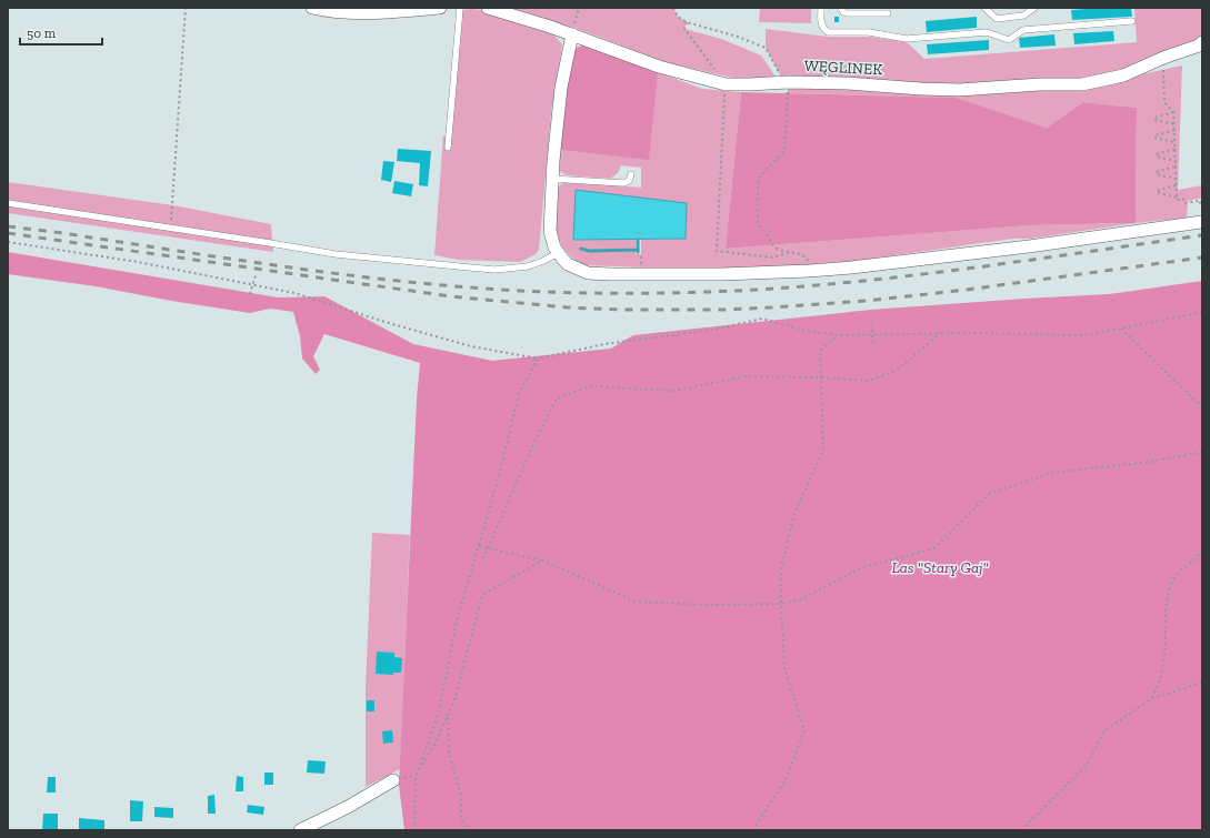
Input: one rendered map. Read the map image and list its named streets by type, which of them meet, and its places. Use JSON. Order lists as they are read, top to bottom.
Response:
{
  "streets": {
    "street": ["WĘGLINEK"]
  },
  "parks": ["Las \"Stary Gaj\""],
  "scale_bar": "50 m"
}
